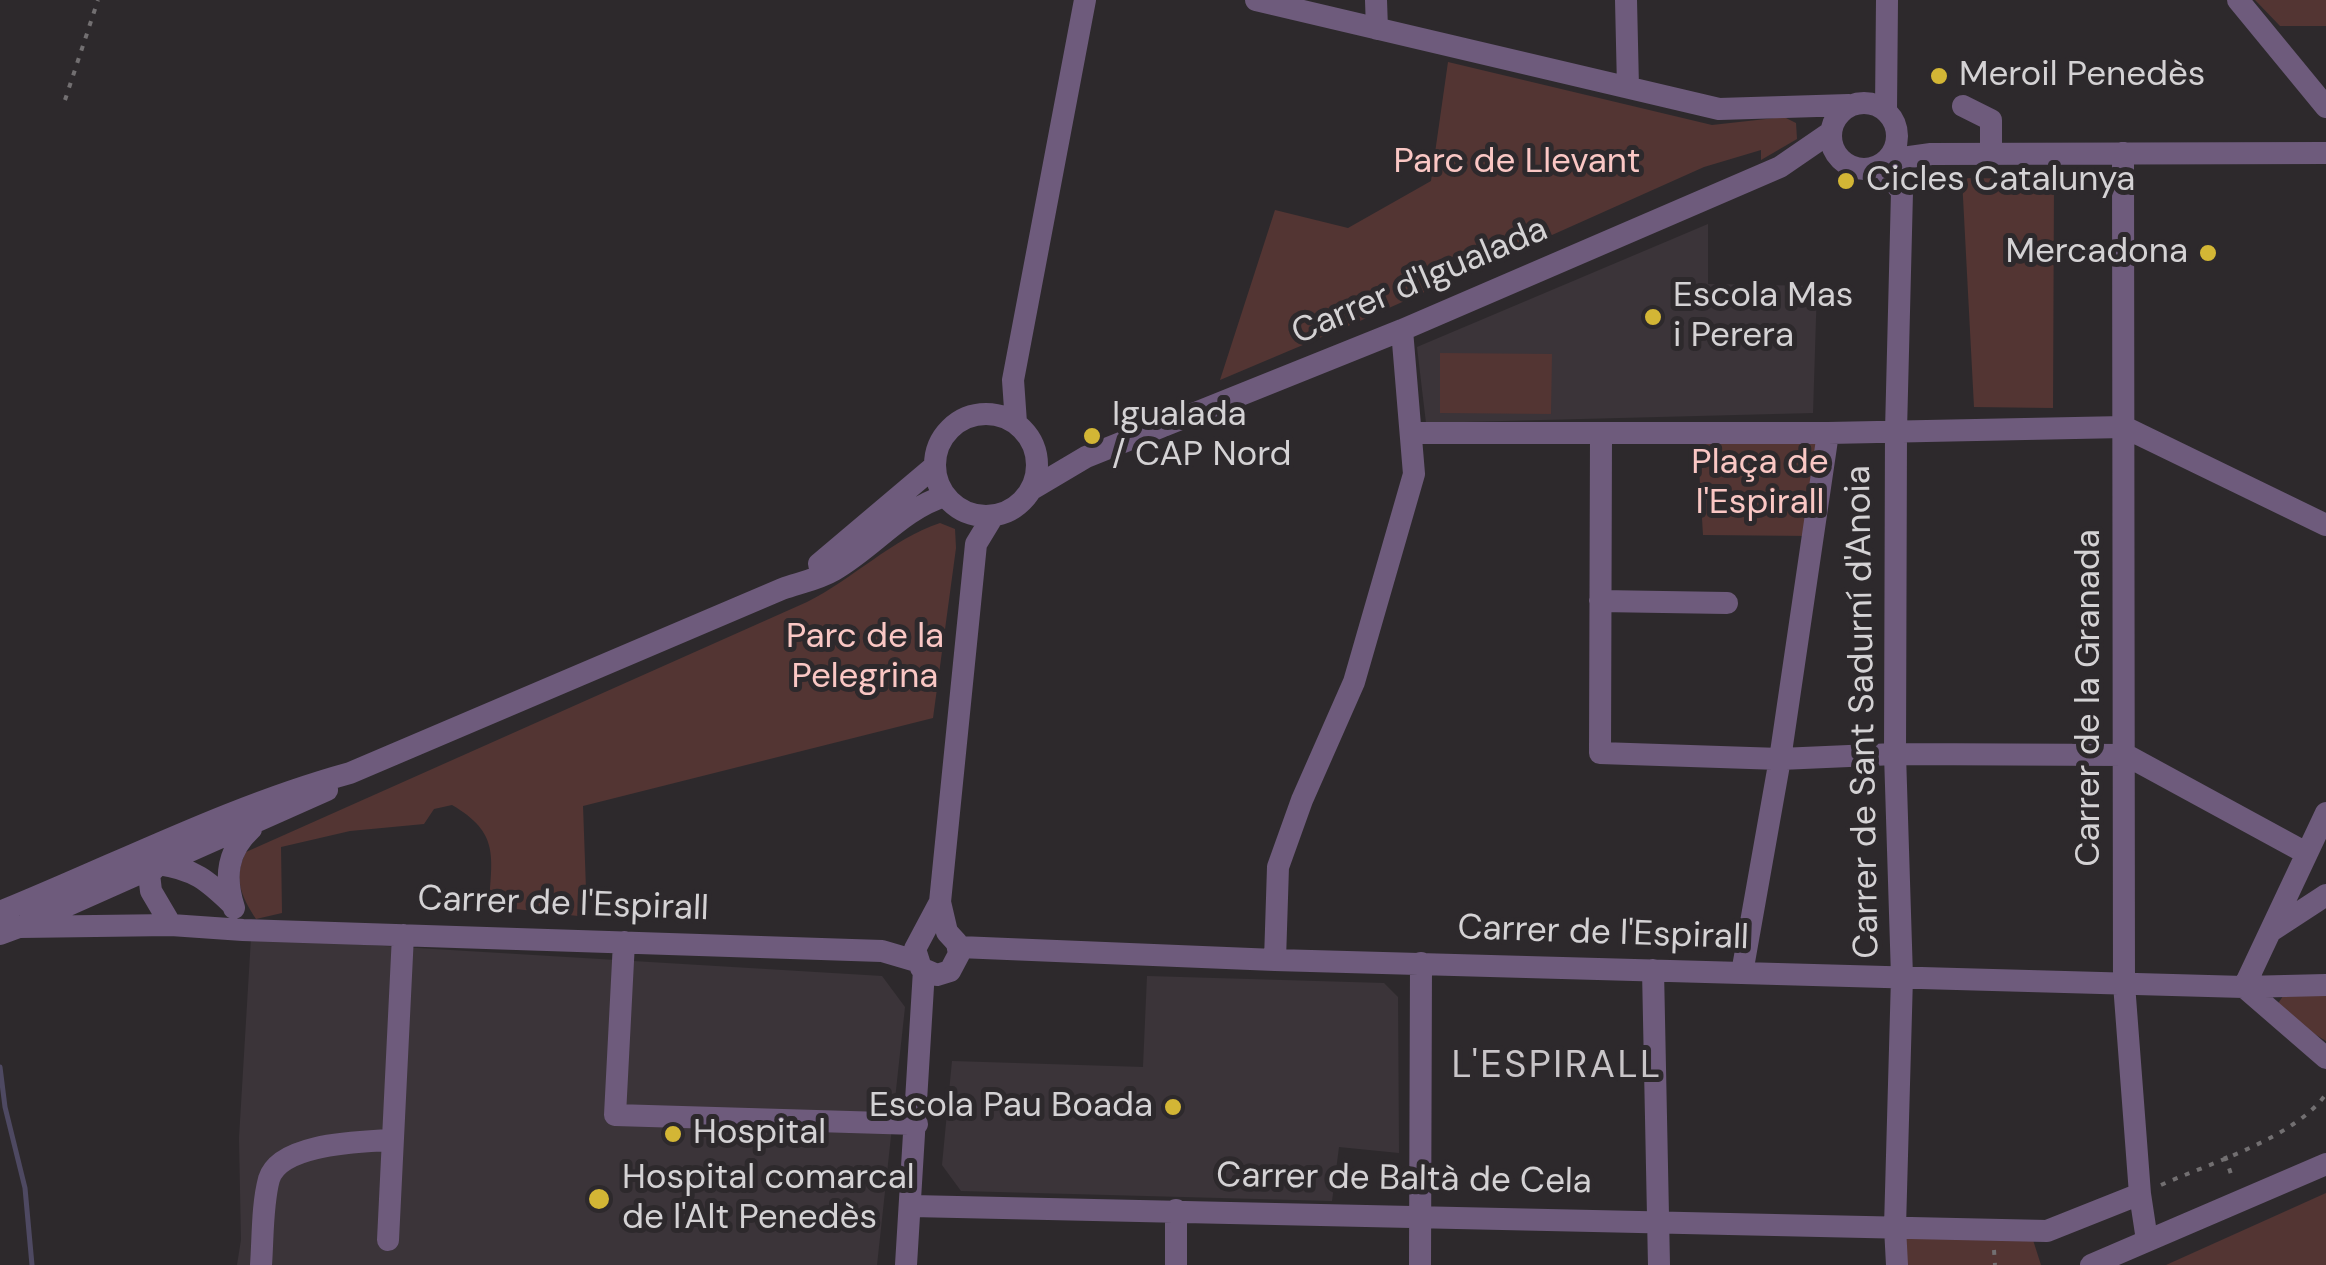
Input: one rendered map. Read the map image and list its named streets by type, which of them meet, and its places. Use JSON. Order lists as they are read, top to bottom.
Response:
{
  "streets": {
    "street": [
      "Carrer d'Igualada",
      "Carrer de la Granada",
      "Carrer de Sant Sadurní d'Anoia",
      "Carrer de l'Espirall",
      "Carrer de Baltà de Cela"
    ]
  },
  "crossings": [
    ["Carrer d'Igualada", "Carrer de Sant Sadurní d'Anoia"],
    ["Carrer de la Granada", "Carrer de l'Espirall"],
    ["Carrer de la Granada", "Carrer de Baltà de Cela"],
    ["Carrer de Sant Sadurní d'Anoia", "Carrer de l'Espirall"],
    ["Carrer de Sant Sadurní d'Anoia", "Carrer de Baltà de Cela"]
  ],
  "districts": ["L'ESPIRALL"],
  "parks": ["Parc de Llevant", "Plaça de l'Espirall", "Parc de la Pelegrina"],
  "places": [
    "Meroil Penedès",
    "Cicles Catalunya",
    "Mercadona",
    "Escola Mas i Perera",
    "Igualada / CAP Nord",
    "Escola Pau Boada",
    "Hospital",
    "Hospital comarcal de l'Alt Penedès"
  ]
}
